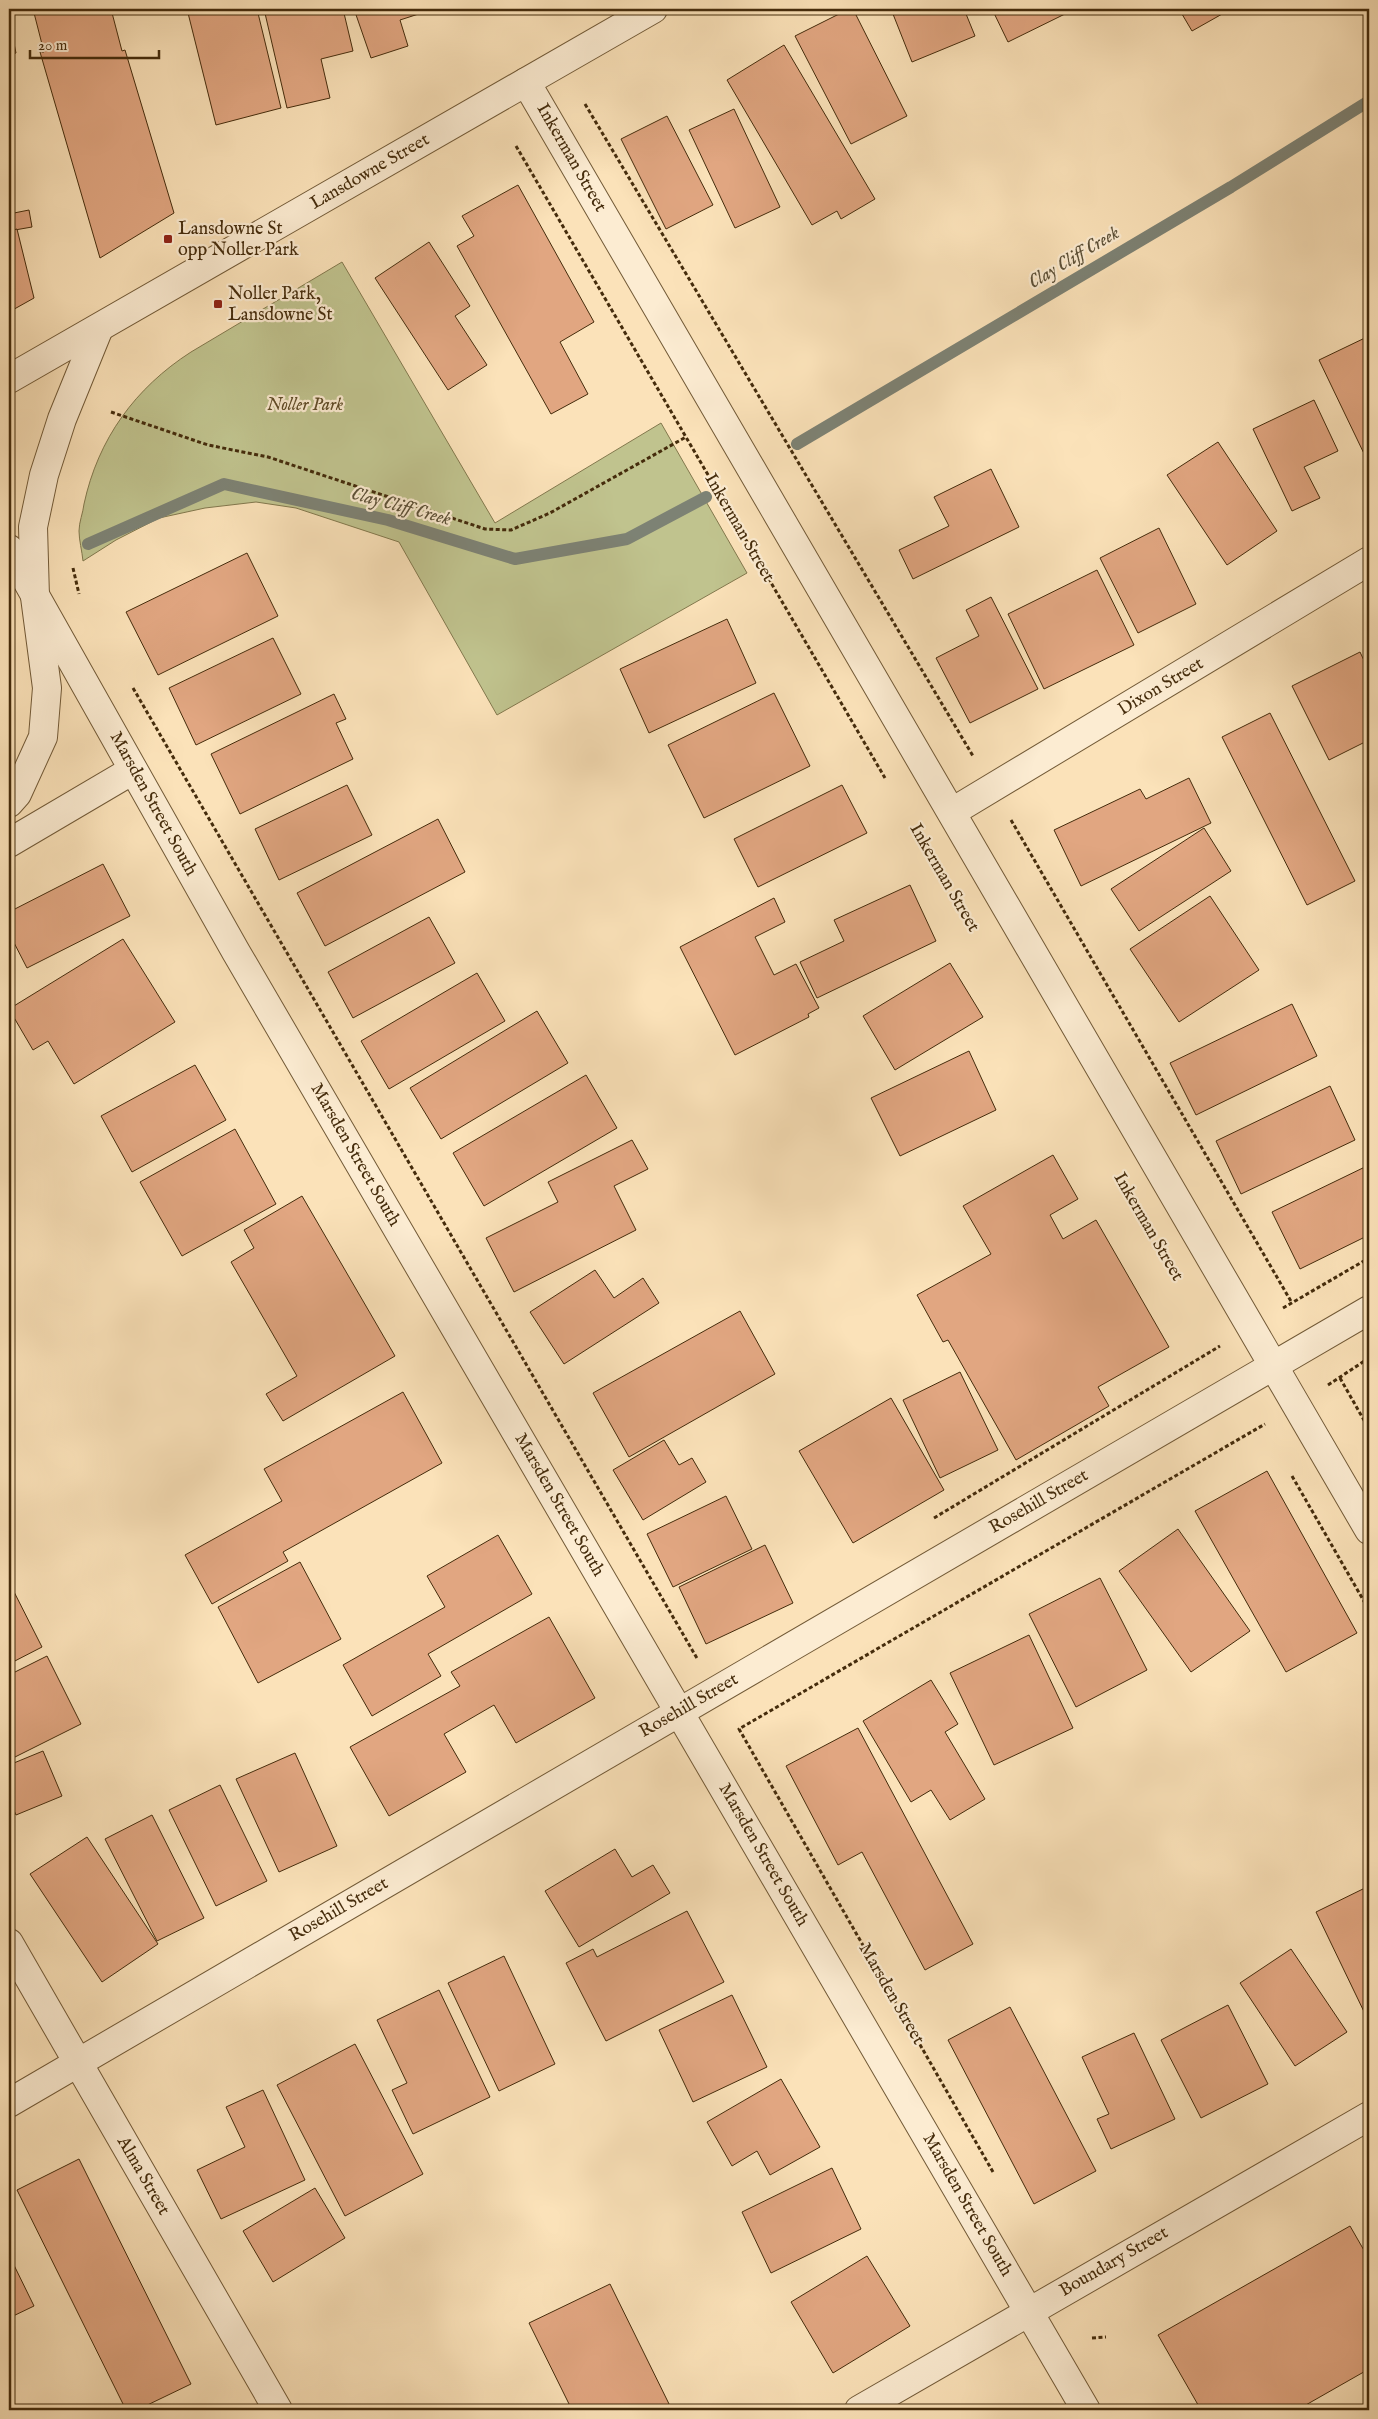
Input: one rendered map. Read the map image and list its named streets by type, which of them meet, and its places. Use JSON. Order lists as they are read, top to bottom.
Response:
{
  "streets": {
    "street": [
      "Inkerman Street",
      "Lansdowne Street",
      "Dixon Street",
      "Marsden Street South",
      "Rosehill Street",
      "Alma Street",
      "Boundary Street"
    ],
    "path": ["Marsden Street"]
  },
  "crossings": [
    ["Inkerman Street", "Lansdowne Street"],
    ["Inkerman Street", "Dixon Street"],
    ["Inkerman Street", "Rosehill Street"],
    ["Marsden Street South", "Rosehill Street"],
    ["Marsden Street South", "Boundary Street"],
    ["Rosehill Street", "Alma Street"]
  ],
  "water": ["Clay Cliff Creek"],
  "parks": ["Noller Park"],
  "places": {
    "transit": ["Lansdowne St opp Noller Park", "Noller Park, Lansdowne St"]
  },
  "scale_bar": "20 m"
}
